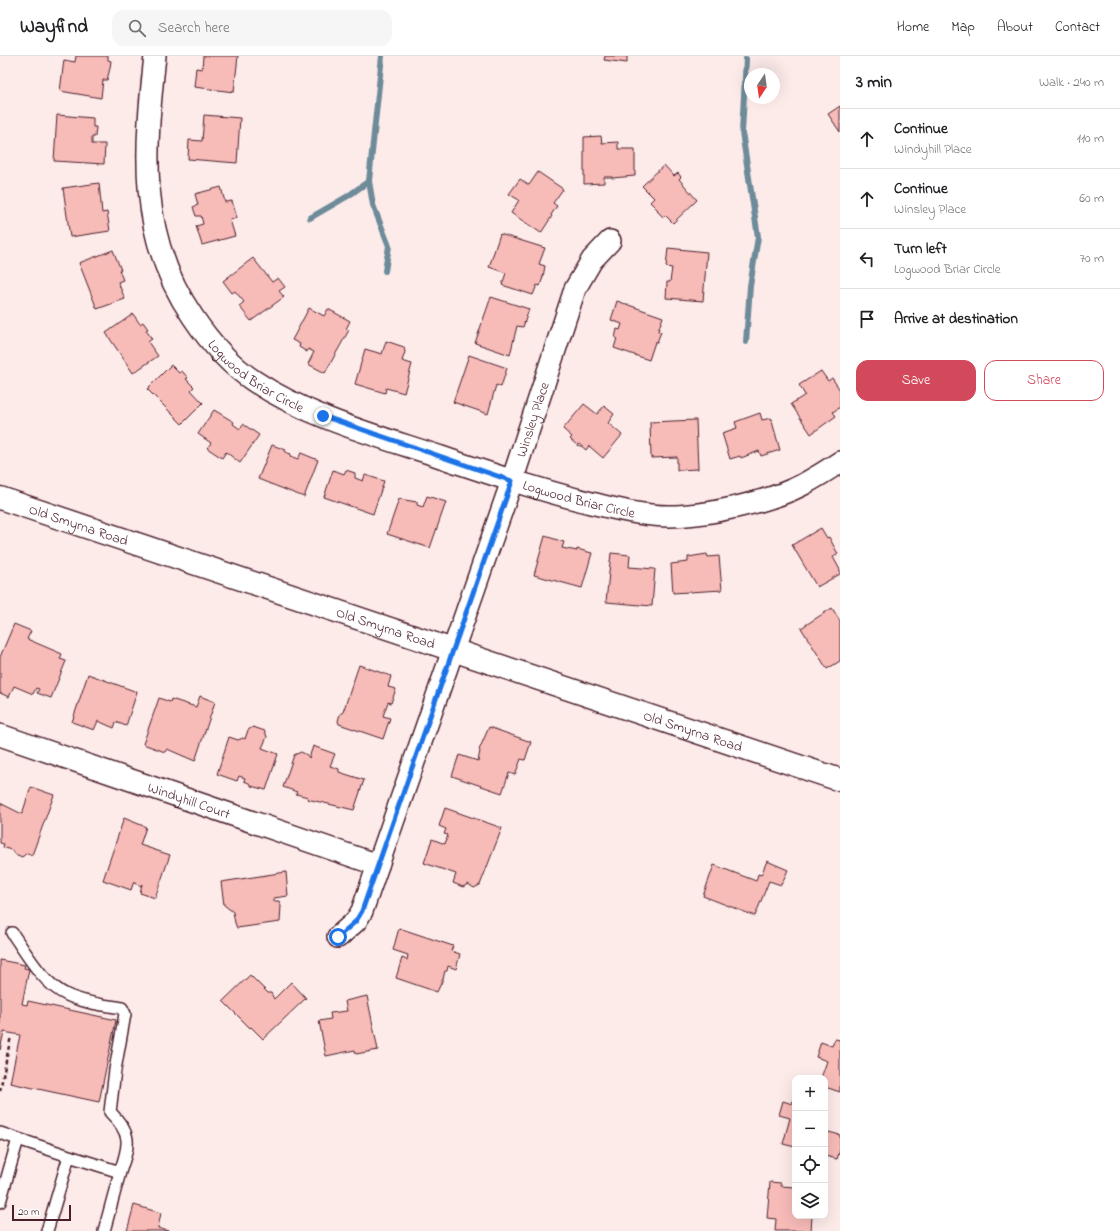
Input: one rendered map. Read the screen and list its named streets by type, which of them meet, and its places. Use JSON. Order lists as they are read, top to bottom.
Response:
{
  "streets": {
    "street": [
      "Logwood Briar Circle",
      "Winsley Place",
      "Old Smyrna Road",
      "Windyhill Court"
    ]
  },
  "crossings": [
    ["Logwood Briar Circle", "Winsley Place"],
    ["Winsley Place", "Old Smyrna Road"],
    ["Winsley Place", "Windyhill Court"]
  ],
  "scale_bar": "20 m",
  "north": "bottom",
  "page": {
    "header": "Wayfind",
    "search": "Search here",
    "nav": [
      "Home",
      "Map",
      "About",
      "Contact"
    ],
    "heading": ["3 min", "Walk · 240 m"],
    "list": [
      ["Continue", "Windyhill Place", "110 m"],
      ["Continue", "Winsley Place", "60 m"],
      ["Turn left", "Logwood Briar Circle", "70 m"],
      "Arrive at destination"
    ],
    "buttons": ["Save", "Share"],
    "map_buttons": ["+", "−"],
    "scale": "20 m"
  }
}
